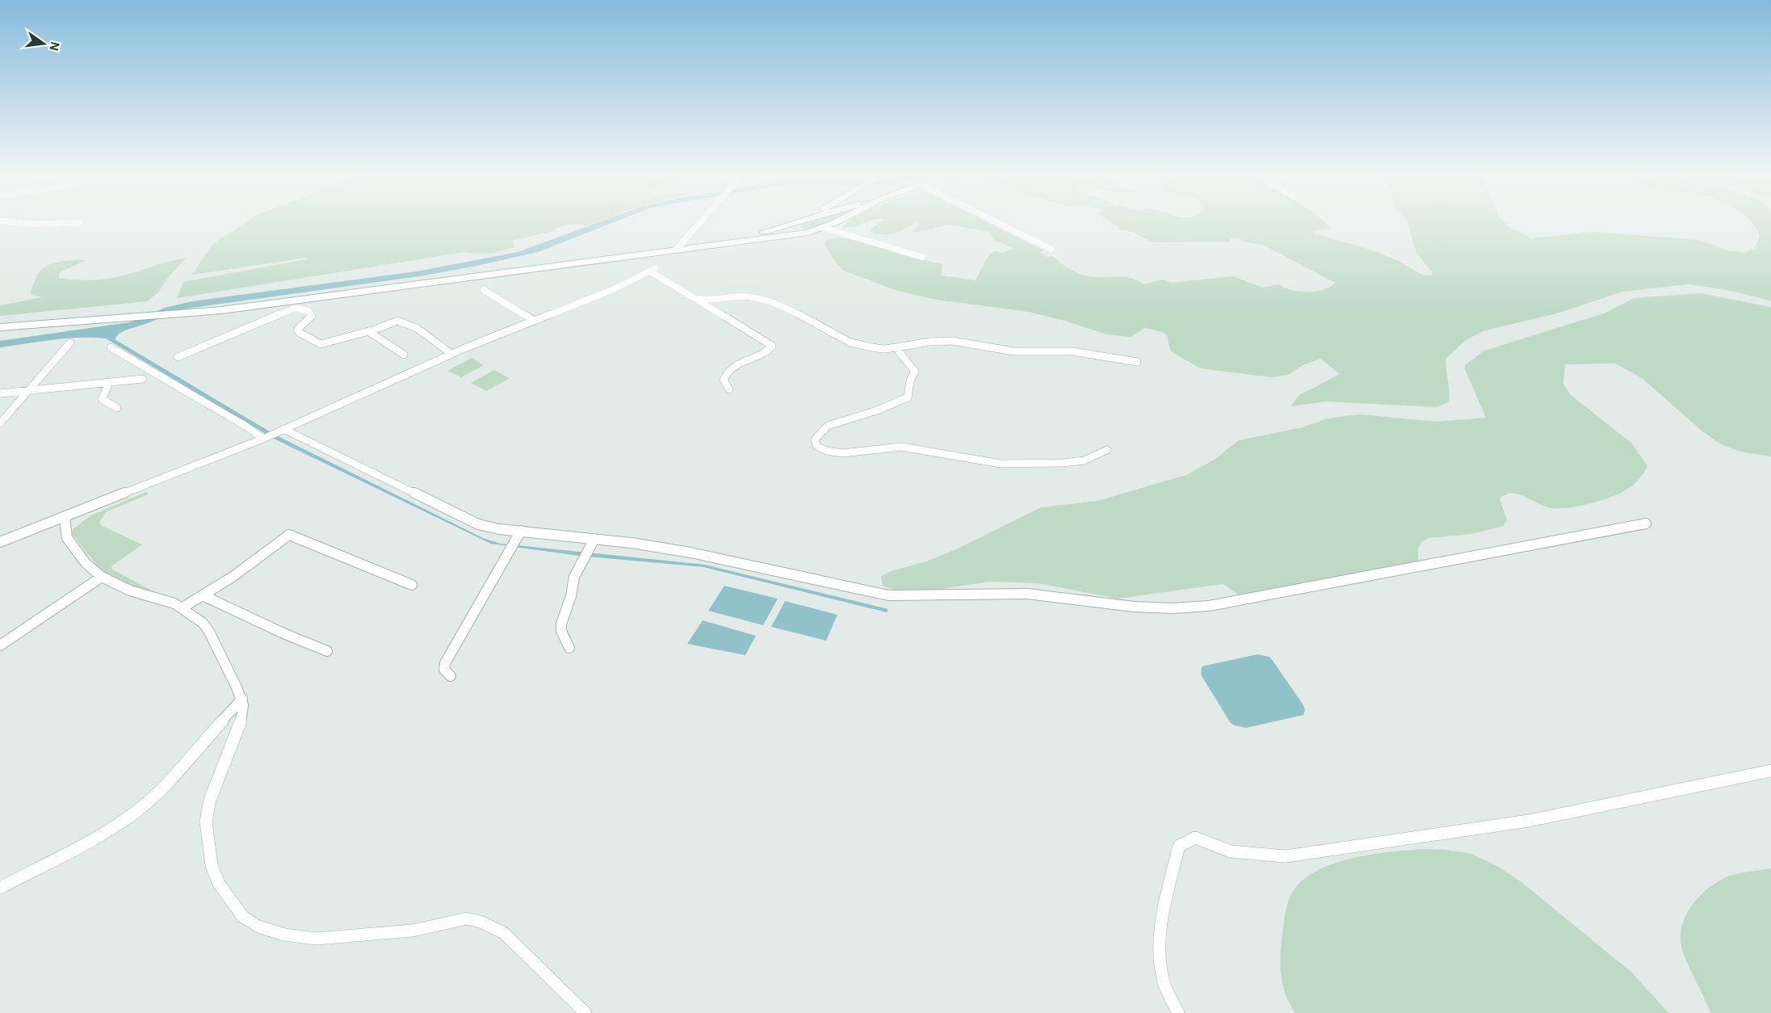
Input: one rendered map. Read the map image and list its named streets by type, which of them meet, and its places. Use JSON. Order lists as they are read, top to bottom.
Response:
{
  "north": "right"
}
